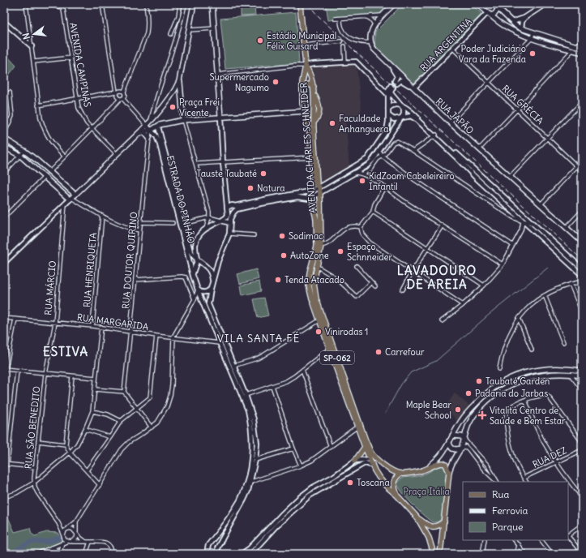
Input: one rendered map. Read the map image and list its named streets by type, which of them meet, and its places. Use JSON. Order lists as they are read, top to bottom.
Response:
{
  "streets": {
    "main road": ["RUA JAPÃO", "AVENIDA CHARLES SCHNEIDER", "SP-062"],
    "street": [
      "RUA ARGENTINA",
      "AVENIDA CAMPINAS",
      "RUA GRÉCIA",
      "ESTRADA DO PINHÃO",
      "RUA DOUTOR QUIRINO",
      "RUA HENRIQUETA",
      "RUA MÁRCIO",
      "RUA MARGARIDA",
      "RUA SÃO BENEDITO",
      "RUA DEZ"
    ]
  },
  "crossings": [
    ["RUA ARGENTINA", "RUA GRÉCIA"],
    ["RUA ARGENTINA", "RUA JAPÃO"],
    ["AVENIDA CHARLES SCHNEIDER", "SP-062"],
    ["ESTRADA DO PINHÃO", "RUA MARGARIDA"],
    ["RUA DOUTOR QUIRINO", "RUA MARGARIDA"],
    ["RUA HENRIQUETA", "RUA MARGARIDA"],
    ["RUA MÁRCIO", "RUA MARGARIDA"],
    ["RUA MÁRCIO", "RUA SÃO BENEDITO"]
  ],
  "districts": ["LAVADOURO DE AREIA", "VILA SANTA FÉ", "ESTIVA"],
  "parks": ["Praça Itália"],
  "places": {
    "other": [
      "Estádio Municipal Félix Guisard",
      "Poder Judiciário Vara da Fazenda",
      "Supermercado Nagumo",
      "Praça Frei Vicente",
      "Faculdade Anhanguera",
      "Tauste Taubaté",
      "KidZoom Cabeleireiro Infantil",
      "Natura",
      "Sodimac",
      "Espaço Schnneider",
      "AutoZone",
      "Tenda Atacado",
      "Vinirodas 1",
      "Carrefour",
      "Taubaté Garden",
      "Padaria do Jarbas",
      "Maple Bear School",
      "Toscana"
    ],
    "health": ["Vitalitá Centro de Saúde e Bem Estar"]
  },
  "legend": ["Rua", "Ferrovia", "Parque"],
  "north": "left"
}
